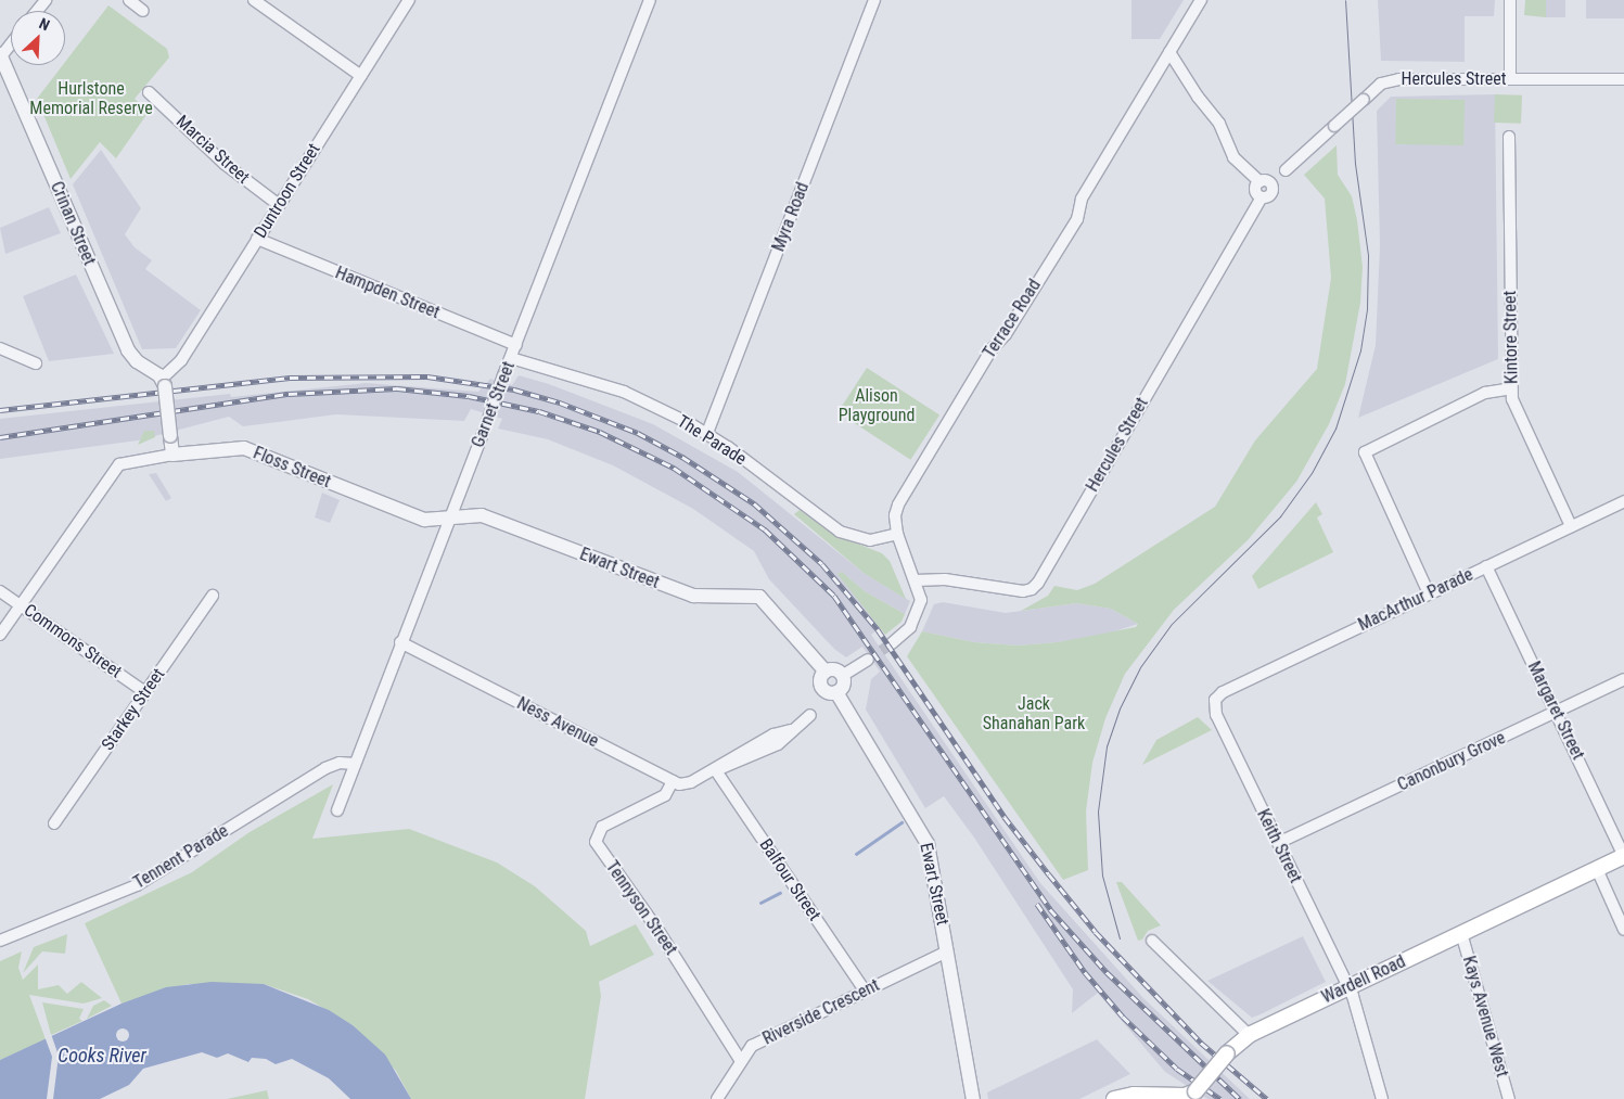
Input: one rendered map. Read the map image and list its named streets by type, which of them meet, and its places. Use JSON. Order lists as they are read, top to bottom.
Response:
{
  "streets": {
    "main road": ["Wardell Road"],
    "street": [
      "Hercules Street",
      "Marcia Street",
      "Duntroon Street",
      "Myra Road",
      "Crinan Street",
      "Hampden Street",
      "Terrace Road",
      "Kintore Street",
      "Garnet Street",
      "The Parade",
      "Floss Street",
      "Ewart Street",
      "MacArthur Parade",
      "Commons Street",
      "Starkey Street",
      "Margaret Street",
      "Ness Avenue",
      "Canonbury Grove",
      "Keith Street",
      "Tennent Parade",
      "Balfour Street",
      "Tennyson Street",
      "Riverside Crescent",
      "Kays Avenue West"
    ]
  },
  "crossings": [
    ["Hercules Street", "Terrace Road"],
    ["Marcia Street", "Duntroon Street"],
    ["Duntroon Street", "Crinan Street"],
    ["Duntroon Street", "Hampden Street"],
    ["Myra Road", "The Parade"],
    ["Hampden Street", "Garnet Street"],
    ["Terrace Road", "The Parade"],
    ["Kintore Street", "MacArthur Parade"],
    ["Garnet Street", "The Parade"],
    ["Garnet Street", "Floss Street"],
    ["Garnet Street", "Ewart Street"],
    ["Garnet Street", "Ness Avenue"],
    ["Garnet Street", "Tennent Parade"],
    ["Floss Street", "Ewart Street"],
    ["Ewart Street", "Riverside Crescent"],
    ["MacArthur Parade", "Margaret Street"],
    ["MacArthur Parade", "Keith Street"],
    ["Commons Street", "Starkey Street"],
    ["Margaret Street", "Canonbury Grove"],
    ["Margaret Street", "Wardell Road"],
    ["Ness Avenue", "Tennyson Street"],
    ["Canonbury Grove", "Keith Street"],
    ["Keith Street", "Wardell Road"],
    ["Balfour Street", "Riverside Crescent"],
    ["Tennyson Street", "Riverside Crescent"],
    ["Wardell Road", "Kays Avenue West"]
  ],
  "water": ["Cooks River"],
  "parks": ["Hurlstone Memorial Reserve", "Alison Playground", "Jack Shanahan Park"],
  "north": "top right"
}
